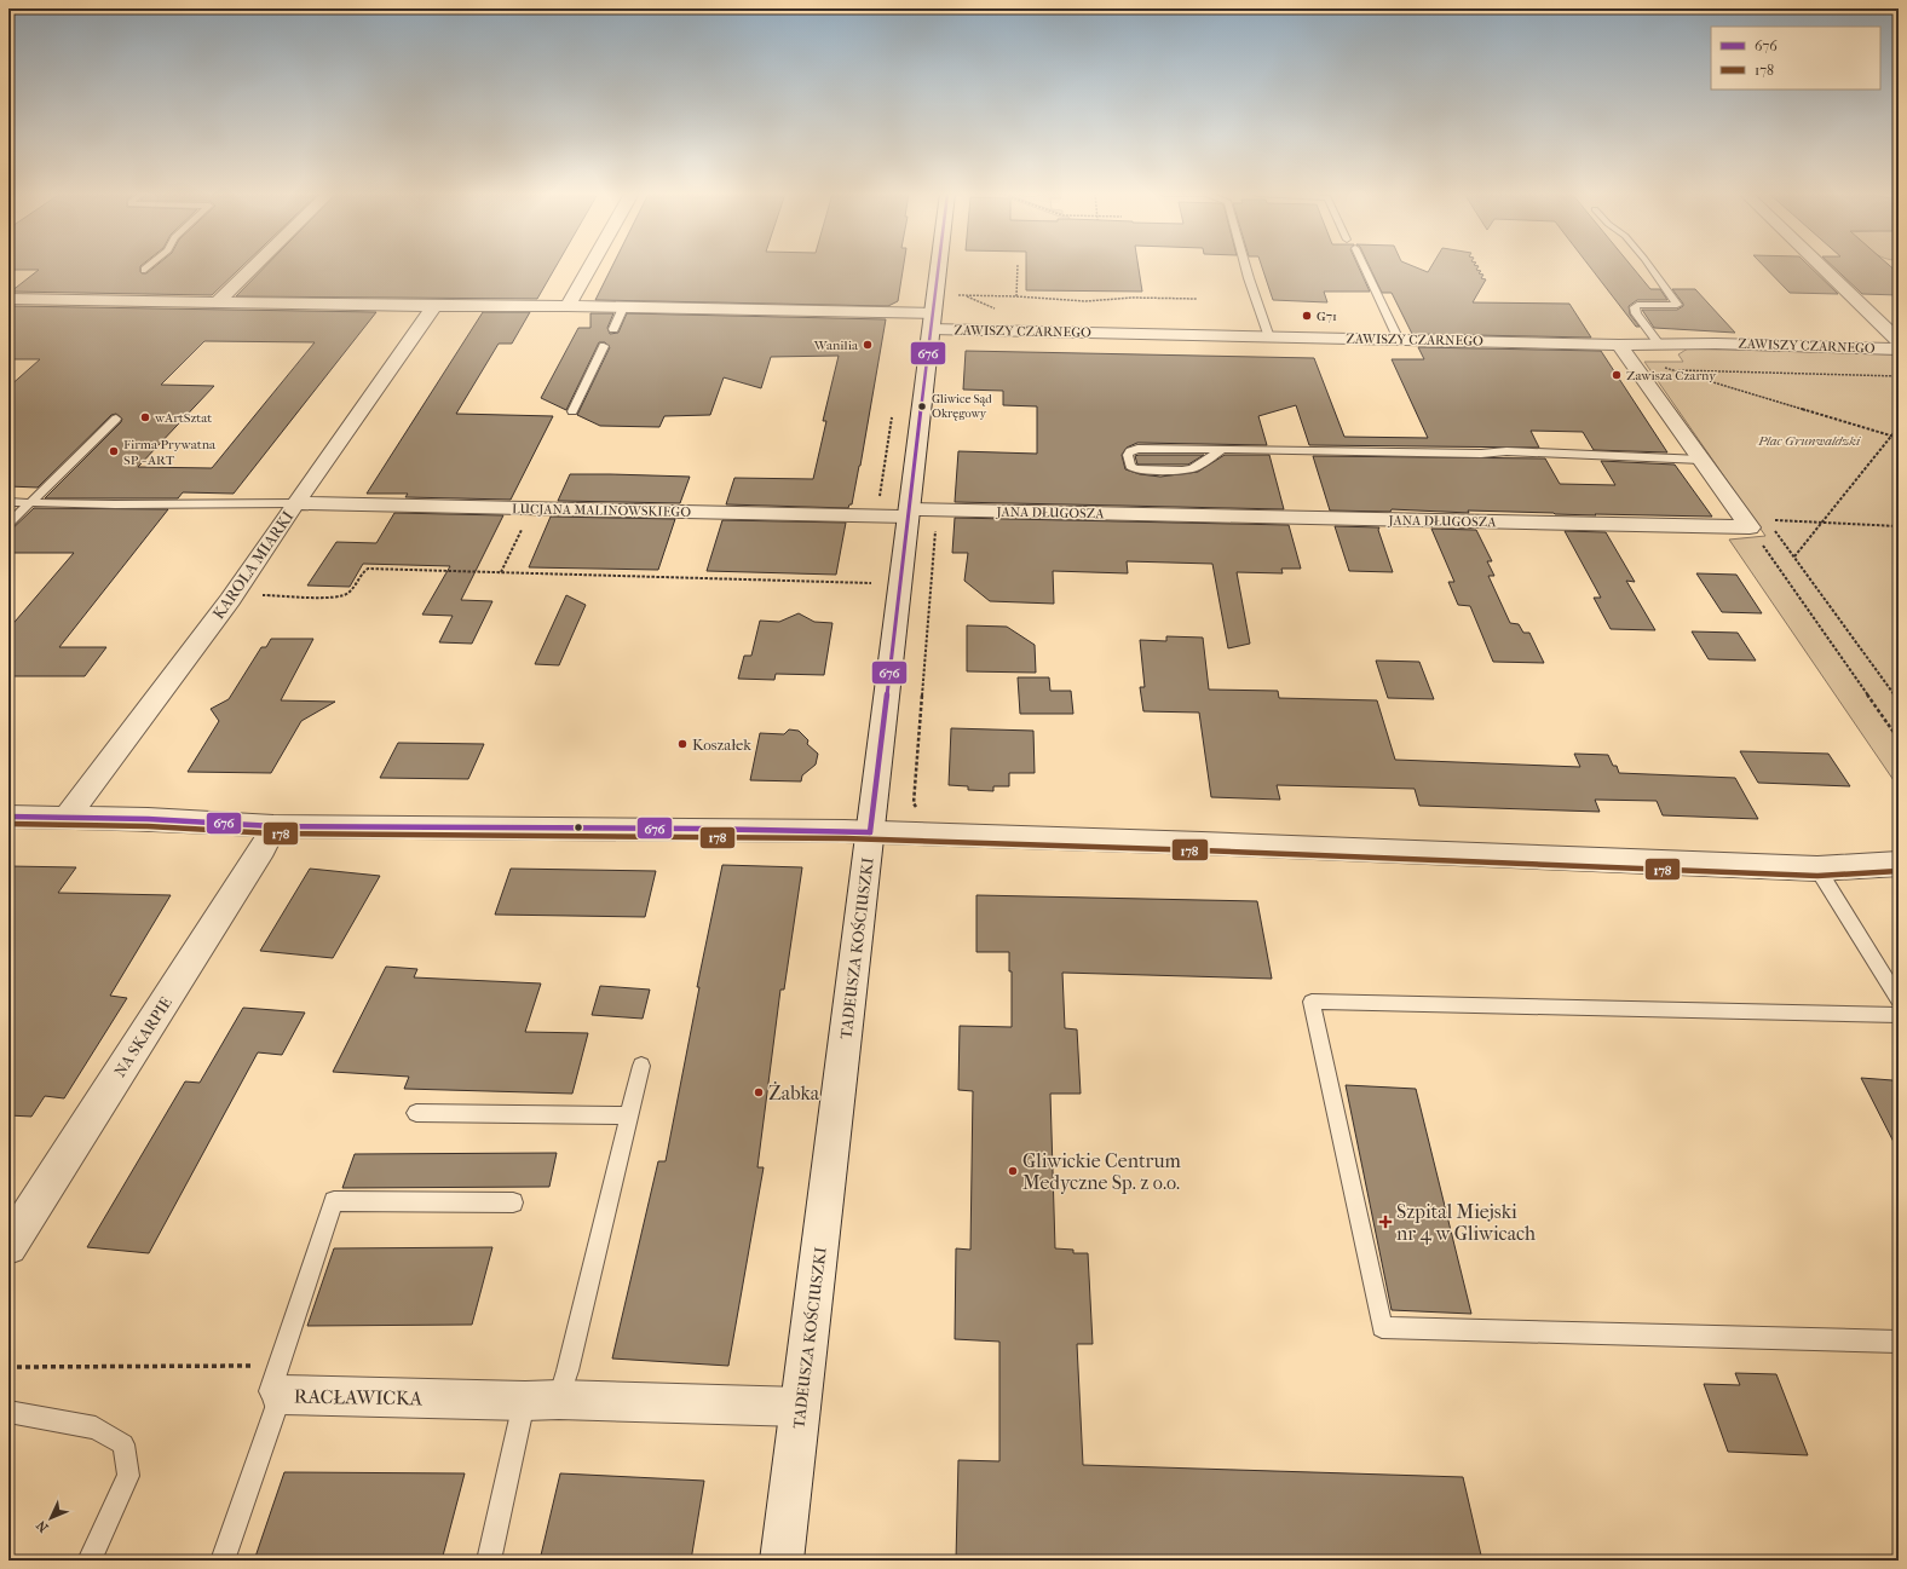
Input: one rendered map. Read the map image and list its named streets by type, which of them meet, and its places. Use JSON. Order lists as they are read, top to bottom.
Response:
{
  "streets": {
    "street": [
      "ZAWISZY CZARNEGO",
      "LUCJANA MALINOWSKIEGO",
      "JANA DŁUGOSZA",
      "KAROLA MIARKI",
      "TADEUSZA KOŚCIUSZKI",
      "NA SKARPIE",
      "RACŁAWICKA"
    ]
  },
  "crossings": [
    ["ZAWISZY CZARNEGO", "KAROLA MIARKI"],
    ["ZAWISZY CZARNEGO", "TADEUSZA KOŚCIUSZKI"],
    ["LUCJANA MALINOWSKIEGO", "JANA DŁUGOSZA"],
    ["LUCJANA MALINOWSKIEGO", "KAROLA MIARKI"],
    ["LUCJANA MALINOWSKIEGO", "TADEUSZA KOŚCIUSZKI"],
    ["JANA DŁUGOSZA", "TADEUSZA KOŚCIUSZKI"],
    ["TADEUSZA KOŚCIUSZKI", "RACŁAWICKA"]
  ],
  "parks": ["Plac Grunwaldzki"],
  "places": {
    "other": [
      "G71",
      "Wanilia",
      "Zawisza Czarny",
      "Gliwice Sąd Okręgowy",
      "wArtSztat",
      "Firma Prywatna SP - ART",
      "Koszałek",
      "Żabka",
      "Gliwickie Centrum Medyczne Sp. z o.o."
    ],
    "health": ["Szpital Miejski nr 4 w Gliwicach"]
  },
  "lines": ["transit line 676", "transit line 178"],
  "legend": ["676", "178"],
  "north": "bottom left"
}
